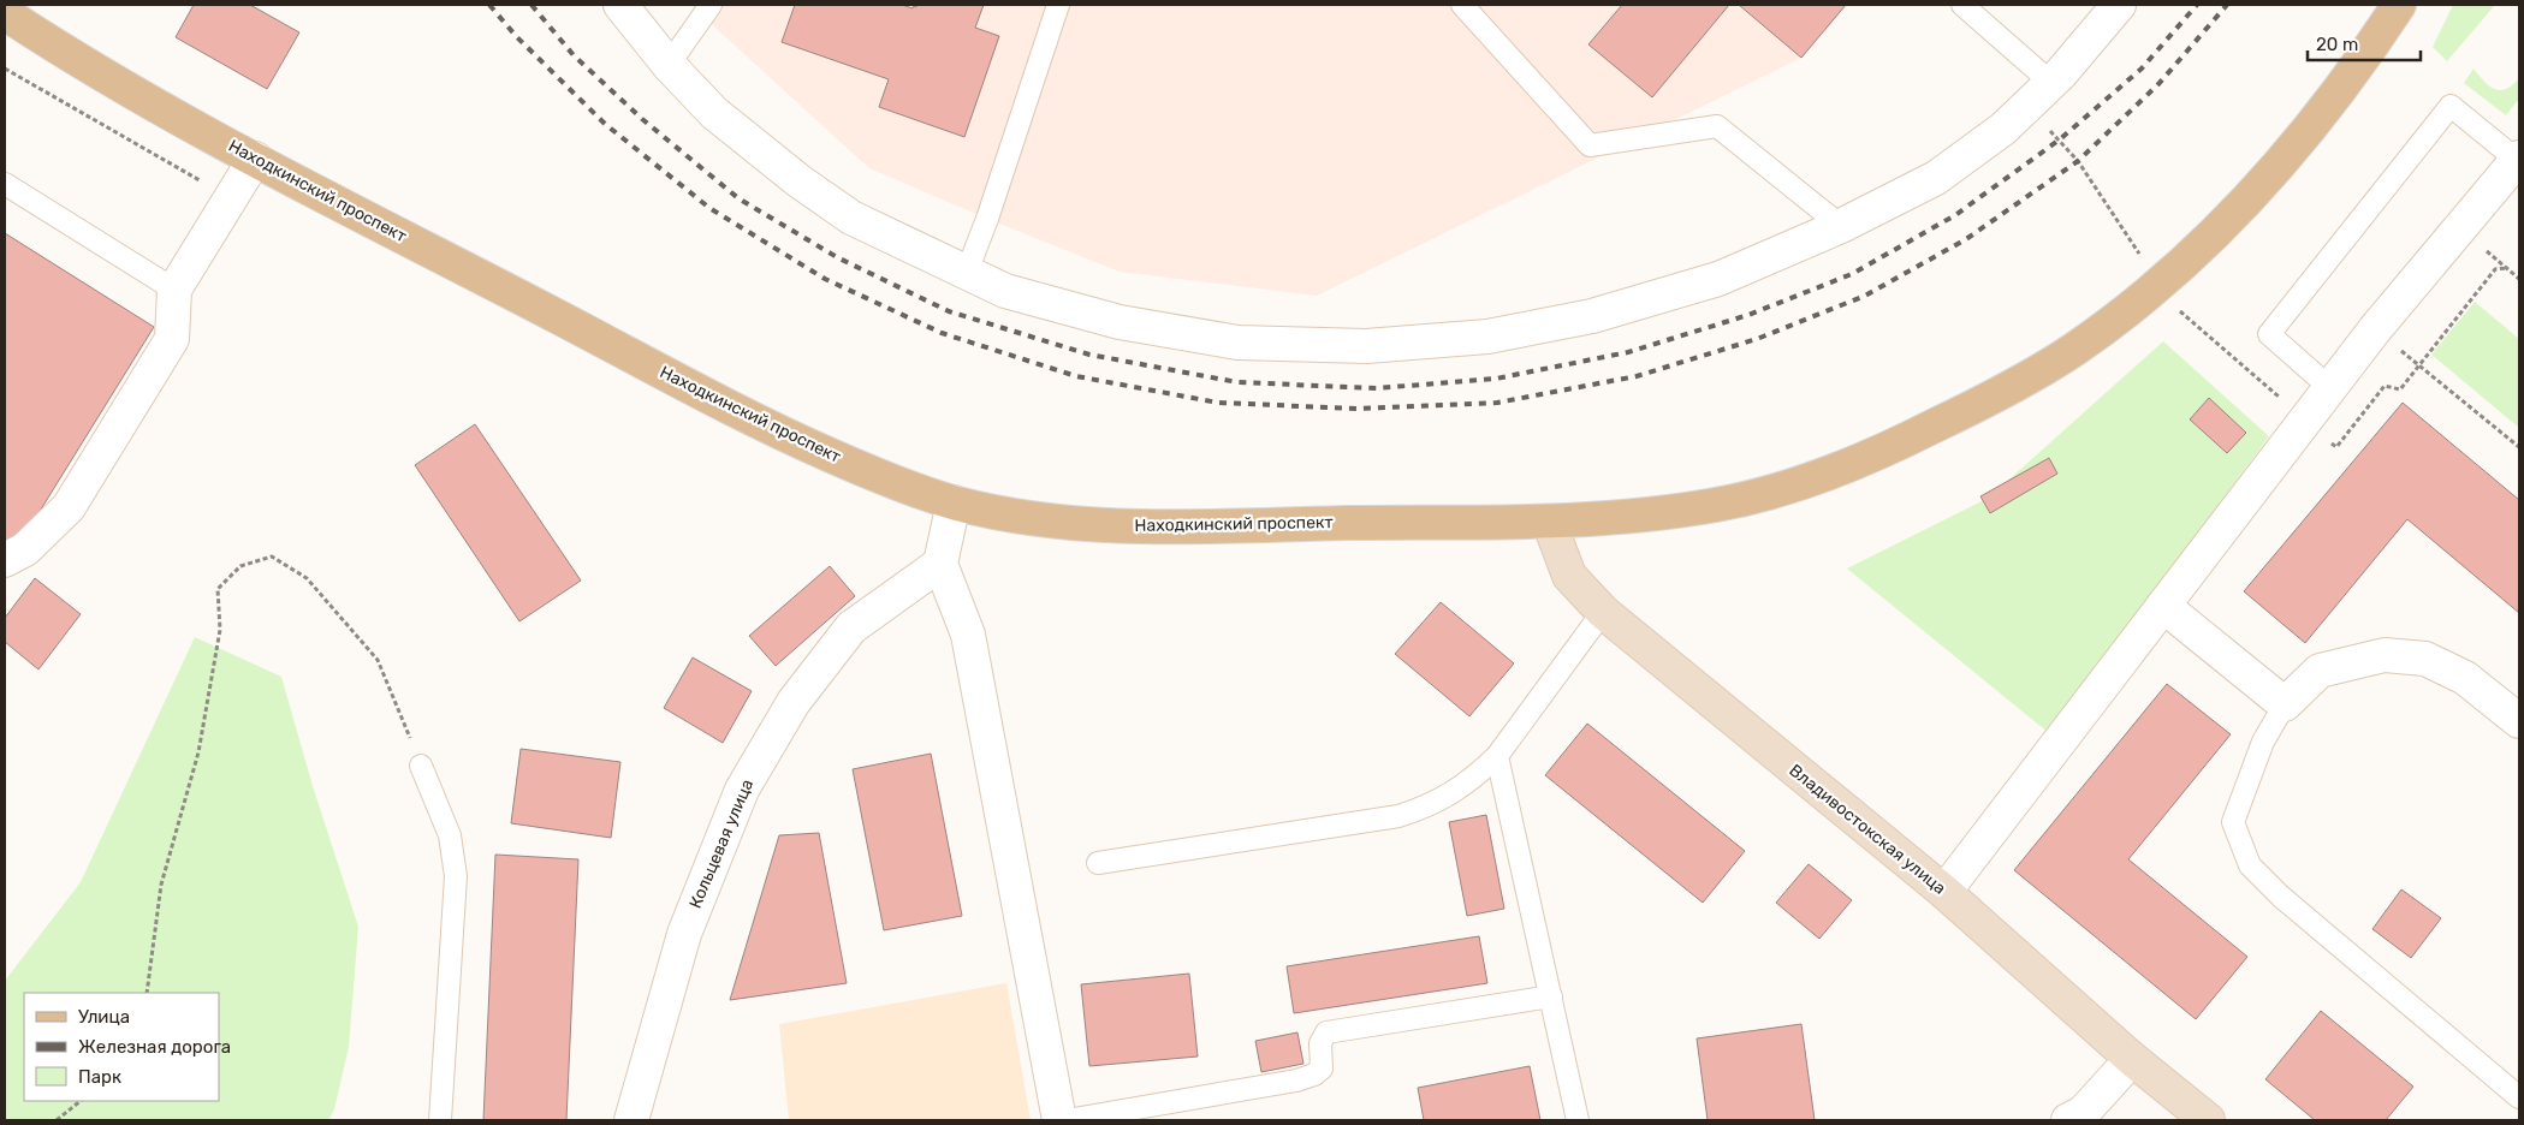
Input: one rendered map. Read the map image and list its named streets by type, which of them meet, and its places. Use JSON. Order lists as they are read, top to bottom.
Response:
{
  "streets": {
    "main road": ["Находкинский проспект", "Владивостокская улица"],
    "street": ["Кольцевая улица"]
  },
  "crossings": [
    ["Находкинский проспект", "Владивостокская улица"]
  ],
  "legend": ["Улица", "Железная дорога", "Парк"],
  "scale_bar": "20 m"
}
